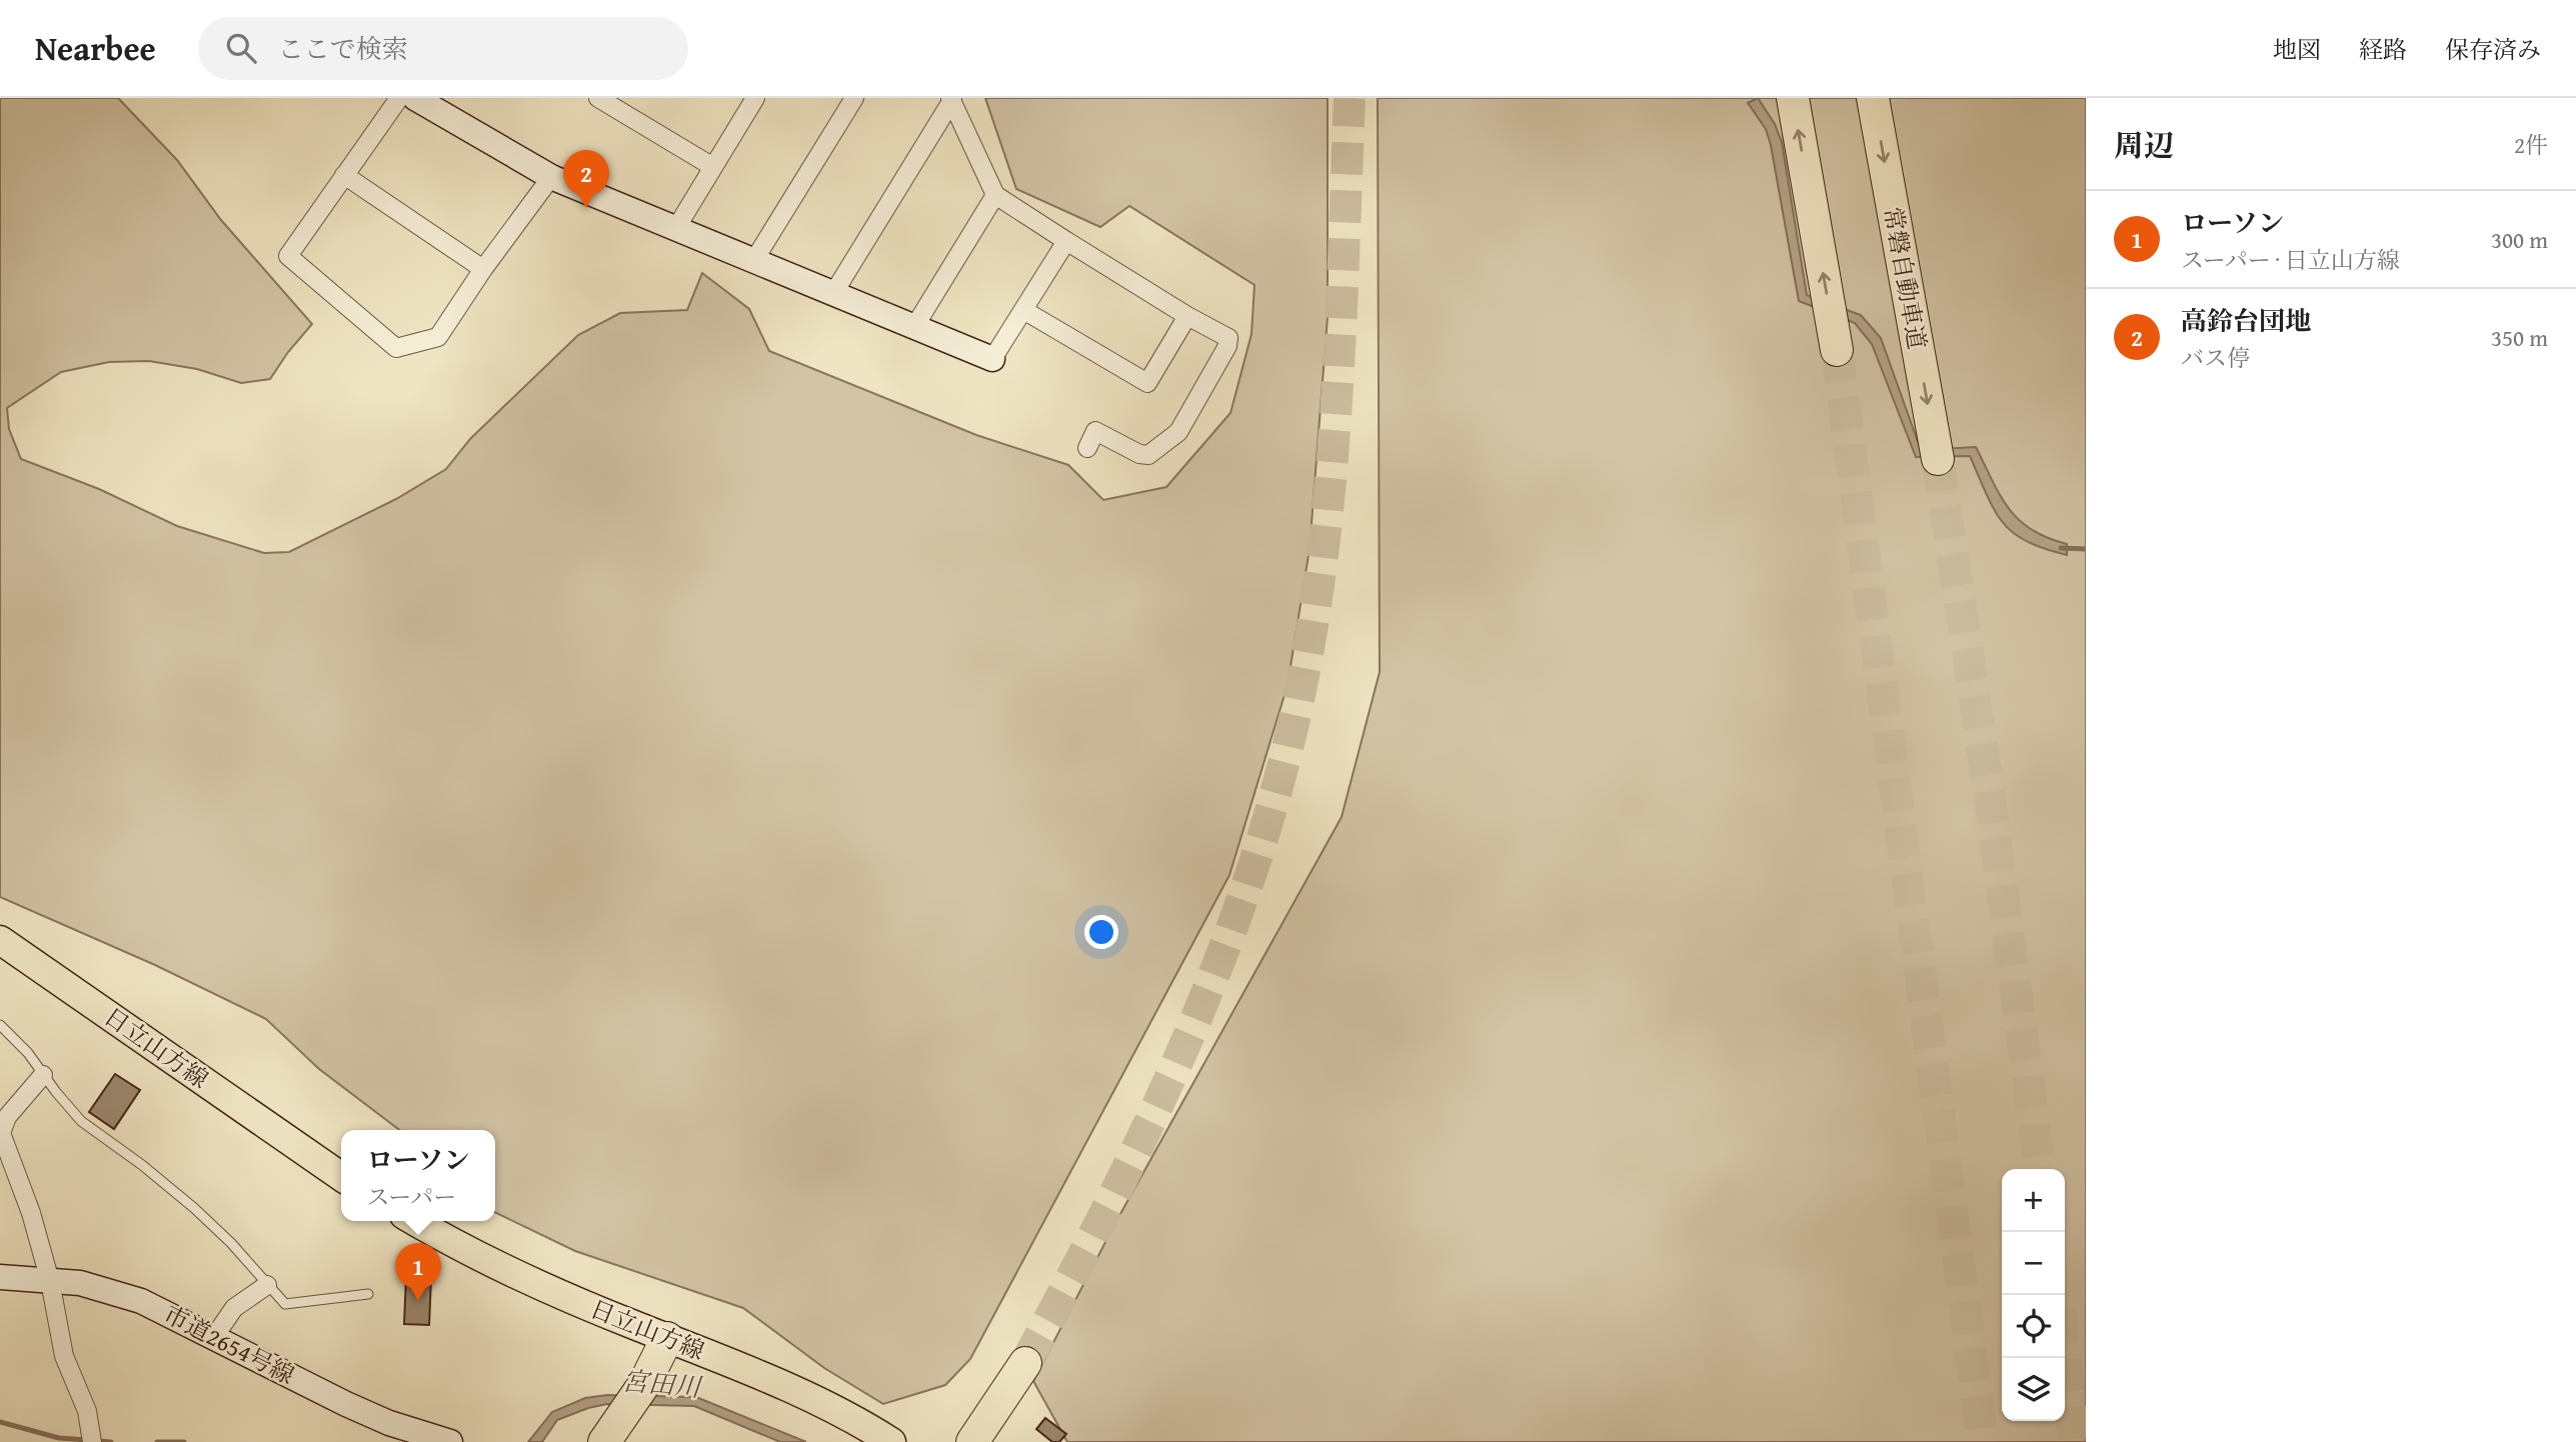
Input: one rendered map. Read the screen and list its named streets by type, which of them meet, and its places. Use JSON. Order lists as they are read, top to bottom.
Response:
{
  "streets": {
    "highway": ["常磐自動車道"],
    "main road": ["日立山方線"],
    "street": ["市道2654号線"]
  },
  "water": ["宮田川"],
  "page": {
    "header": "Nearbee",
    "search": "ここで検索",
    "nav": ["地図", "経路", "保存済み"],
    "heading": ["周辺", "2件"],
    "pins": ["2", "1"],
    "list": [
      {
        "mark": "1",
        "name": "ローソン",
        "note": "スーパー · 日立山方線",
        "value": "300 m"
      },
      {
        "mark": "2",
        "name": "高鈴台団地",
        "note": "バス停",
        "value": "350 m"
      }
    ],
    "popup": ["ローソン", "スーパー"],
    "map_buttons": ["+", "−"]
  }
}
